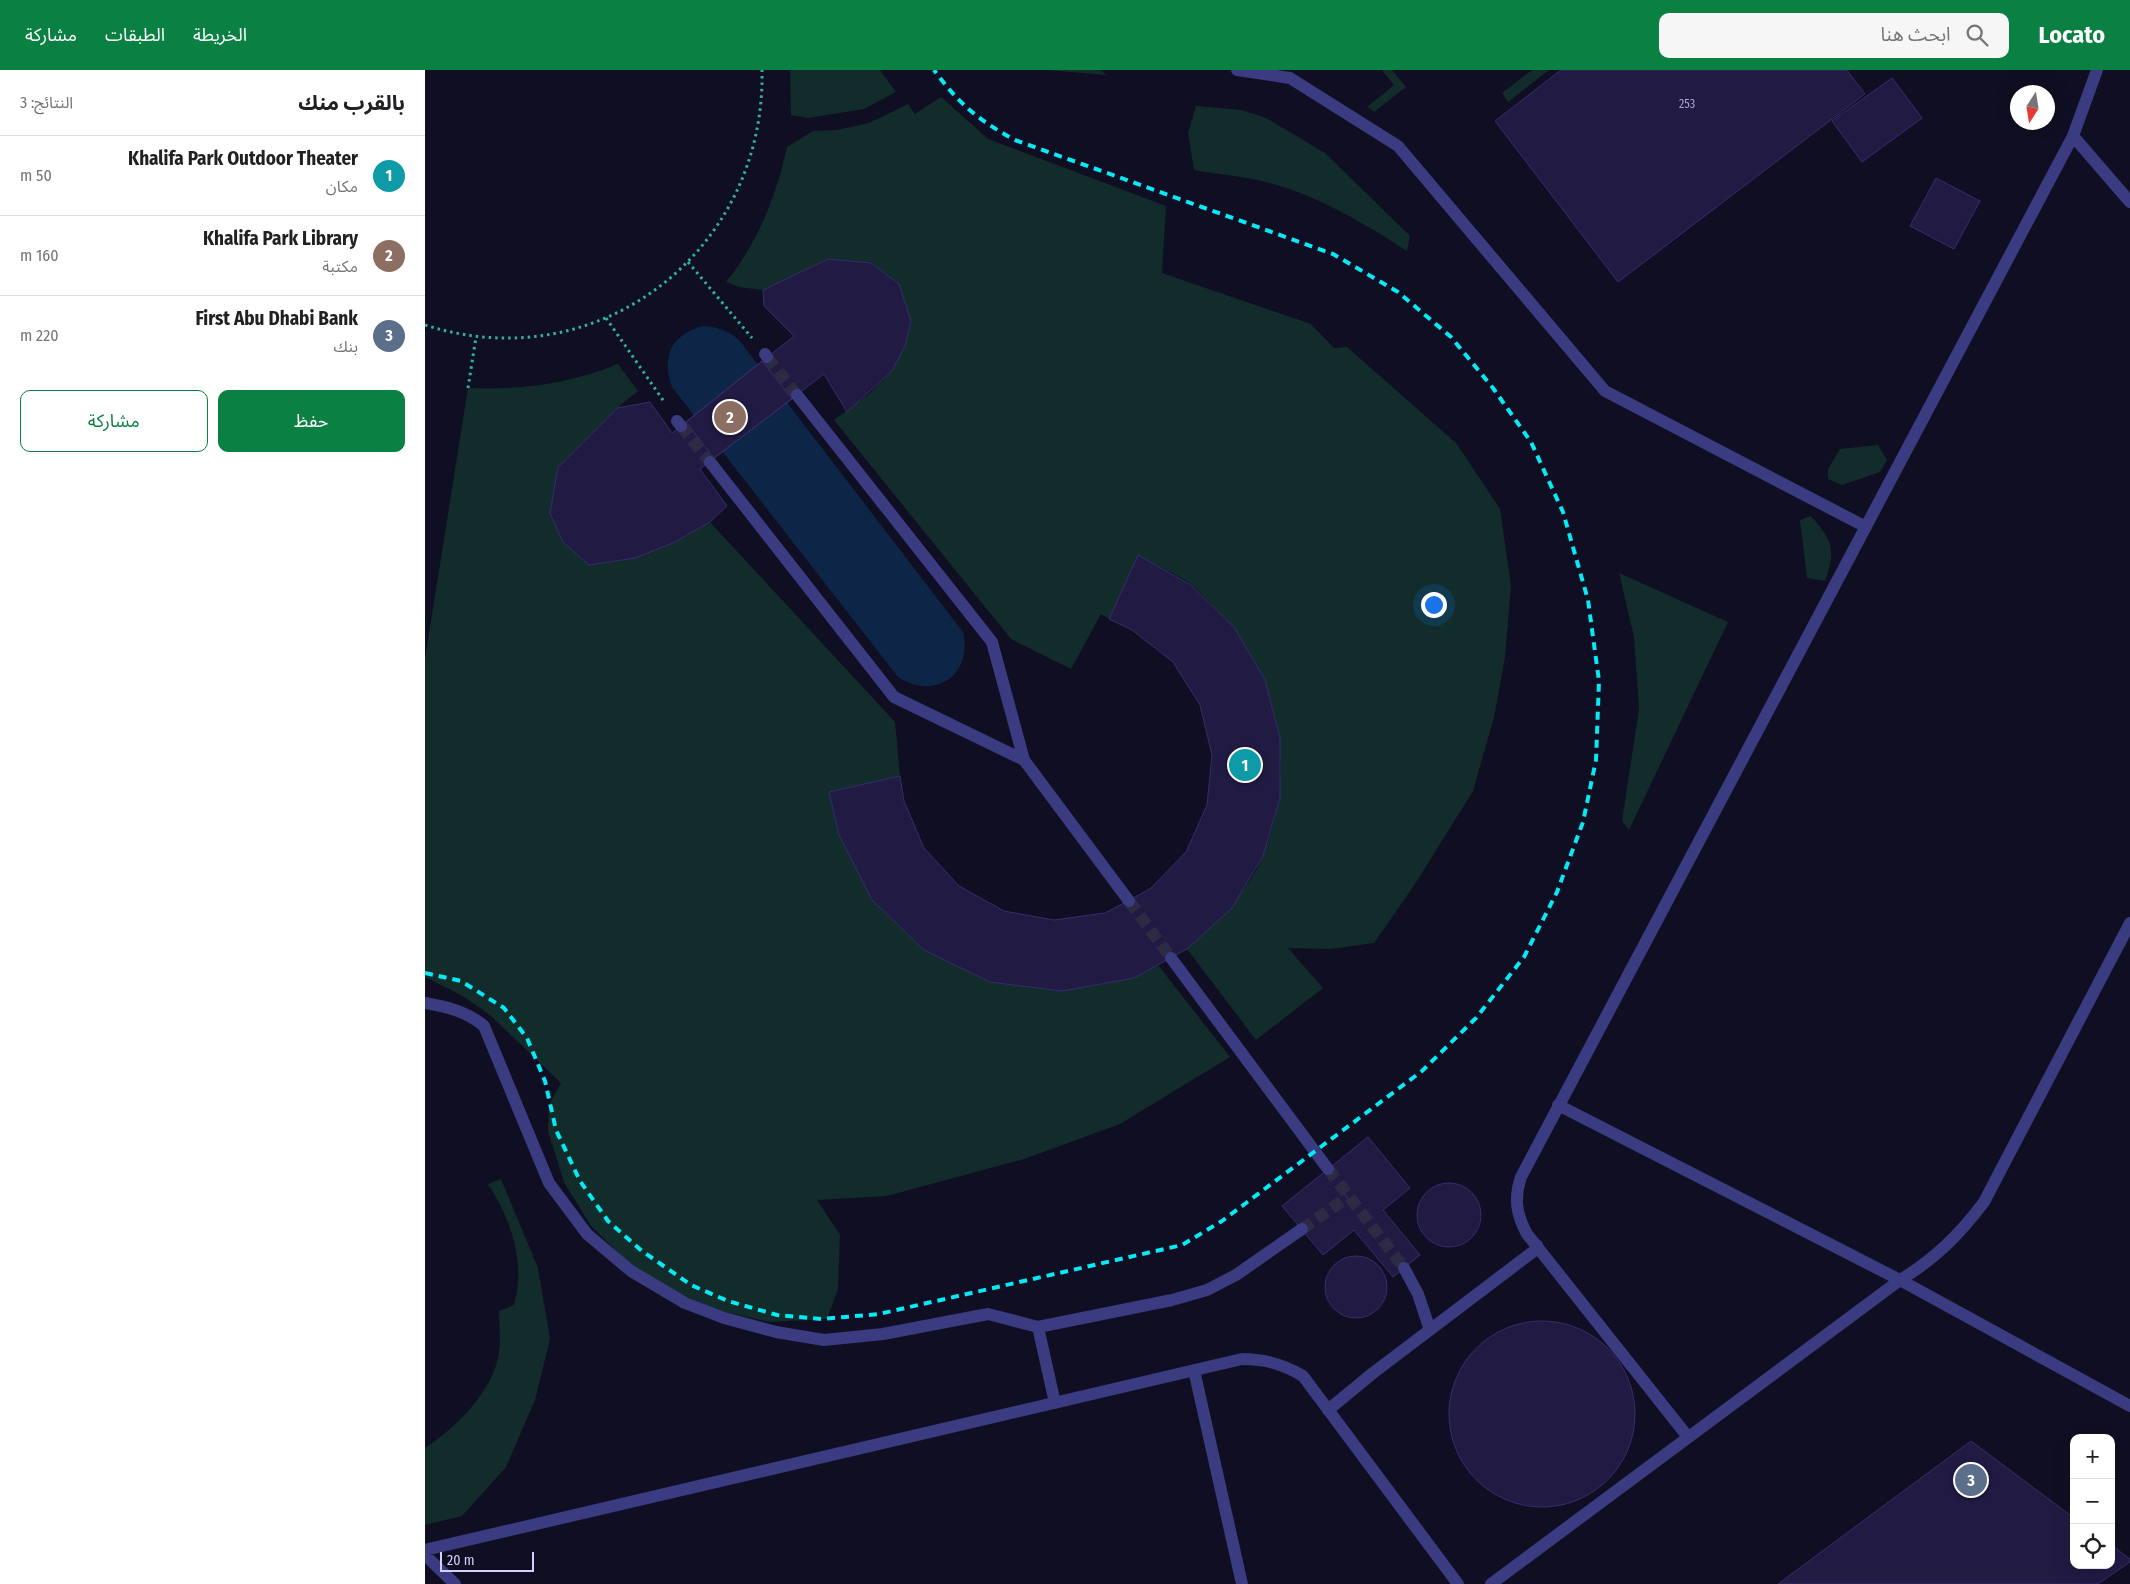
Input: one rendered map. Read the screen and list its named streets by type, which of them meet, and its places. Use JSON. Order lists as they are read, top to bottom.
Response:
{
  "house_numbers": ["253"],
  "scale_bar": "20 m",
  "north": "bottom",
  "page": {
    "header": "Locato",
    "search": "ابحث هنا",
    "nav": ["الخريطة", "الطبقات", "مشاركة"],
    "heading": ["بالقرب منك", "النتائج: 3"],
    "list": [
      {
        "mark": "1",
        "name": "Khalifa Park Outdoor Theater",
        "note": "مكان",
        "value": "50 m"
      },
      {
        "mark": "2",
        "name": "Khalifa Park Library",
        "note": "مكتبة",
        "value": "160 m"
      },
      {
        "mark": "3",
        "name": "First Abu Dhabi Bank",
        "note": "بنك",
        "value": "220 m"
      }
    ],
    "buttons": ["حفظ", "مشاركة"],
    "pins": ["2", "1", "3"],
    "map_buttons": ["+", "−"],
    "scale": "20 m"
  }
}
